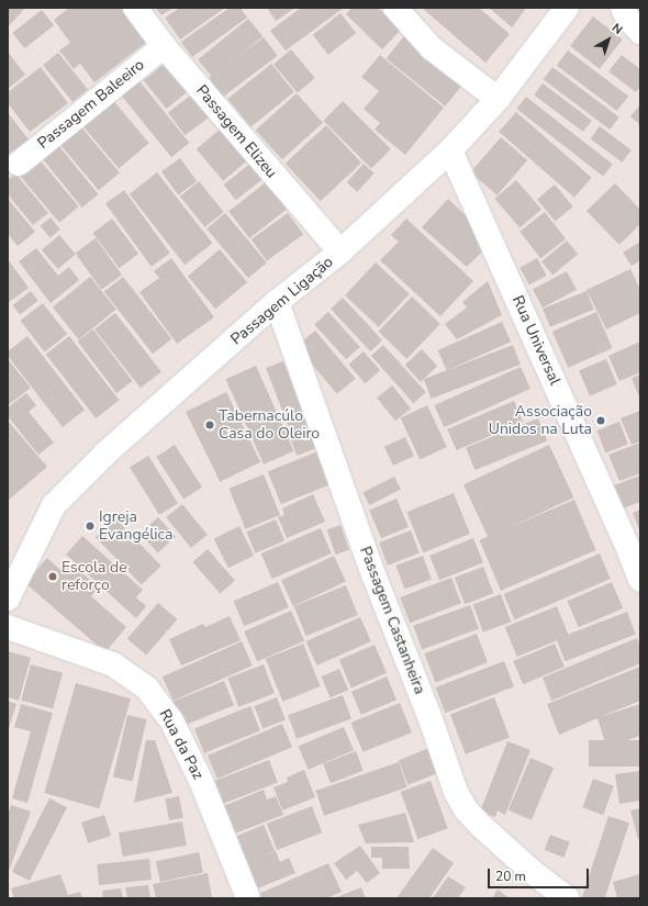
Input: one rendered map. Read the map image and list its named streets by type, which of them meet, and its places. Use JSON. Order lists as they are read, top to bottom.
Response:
{
  "streets": {
    "street": [
      "Passagem Baleeiro",
      "Passagem Elizeu",
      "Passagem Ligação",
      "Rua Universal",
      "Passagem Castanheira",
      "Rua da Paz"
    ]
  },
  "crossings": [
    ["Passagem Baleeiro", "Passagem Elizeu"],
    ["Passagem Elizeu", "Passagem Ligação"],
    ["Passagem Ligação", "Rua Universal"],
    ["Passagem Ligação", "Passagem Castanheira"]
  ],
  "places": [
    "Associação Unidos na Luta",
    "Tabernacúlo Casa do Oleiro",
    "Igreja Evangélica",
    "Escola de reforço"
  ],
  "scale_bar": "20 m",
  "north": "top right"
}
